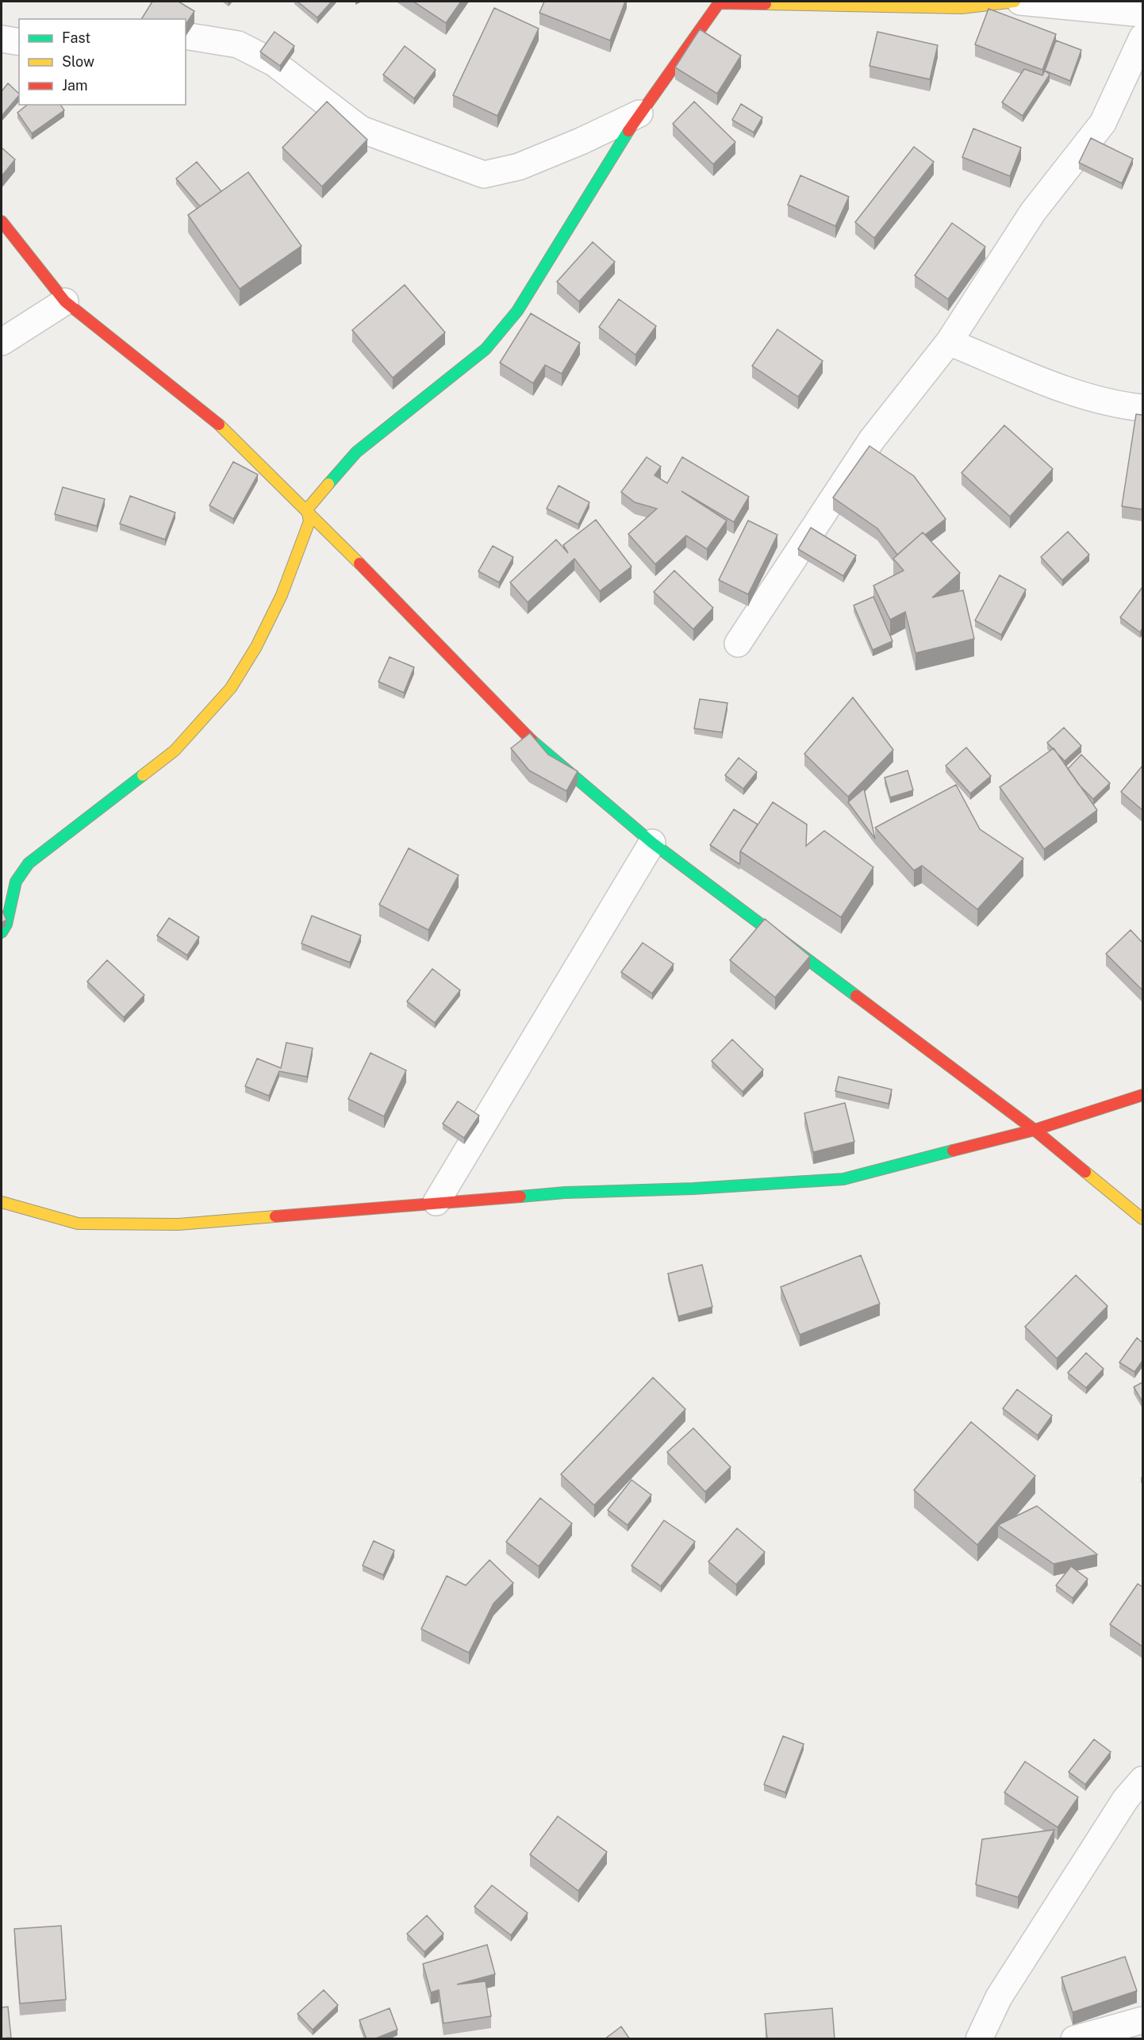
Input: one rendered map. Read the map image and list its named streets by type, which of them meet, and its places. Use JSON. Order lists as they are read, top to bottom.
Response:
{
  "legend": ["Fast", "Slow", "Jam"]
}
